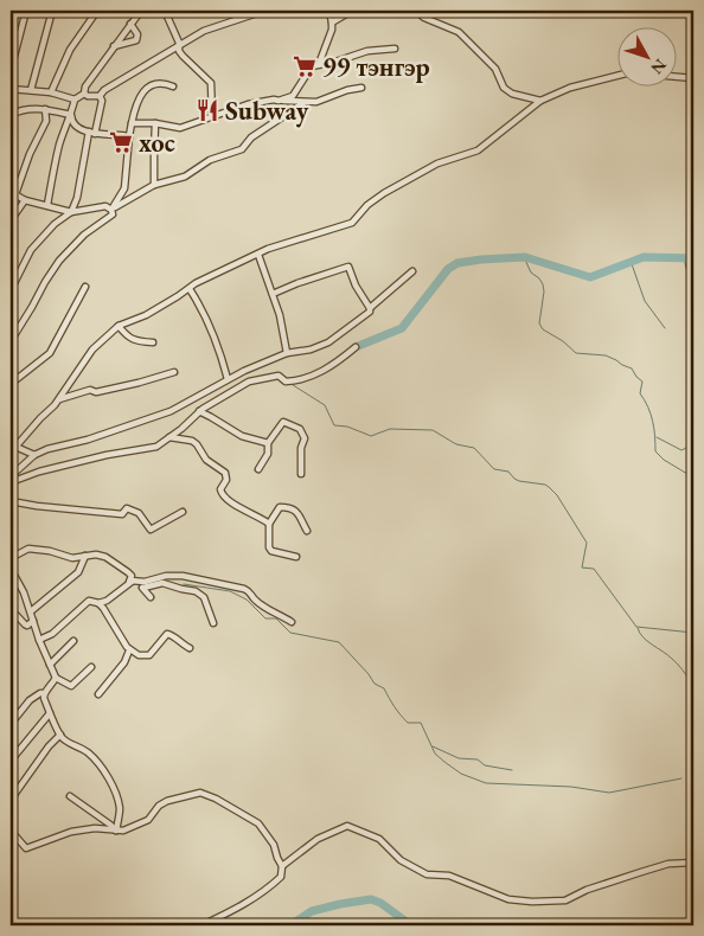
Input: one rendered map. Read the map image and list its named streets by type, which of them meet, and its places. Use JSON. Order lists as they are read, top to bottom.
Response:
{
  "places": {
    "supermarket": ["99 тэнгэр", "хос"],
    "restaurant": ["Subway"]
  },
  "north": "bottom right"
}
